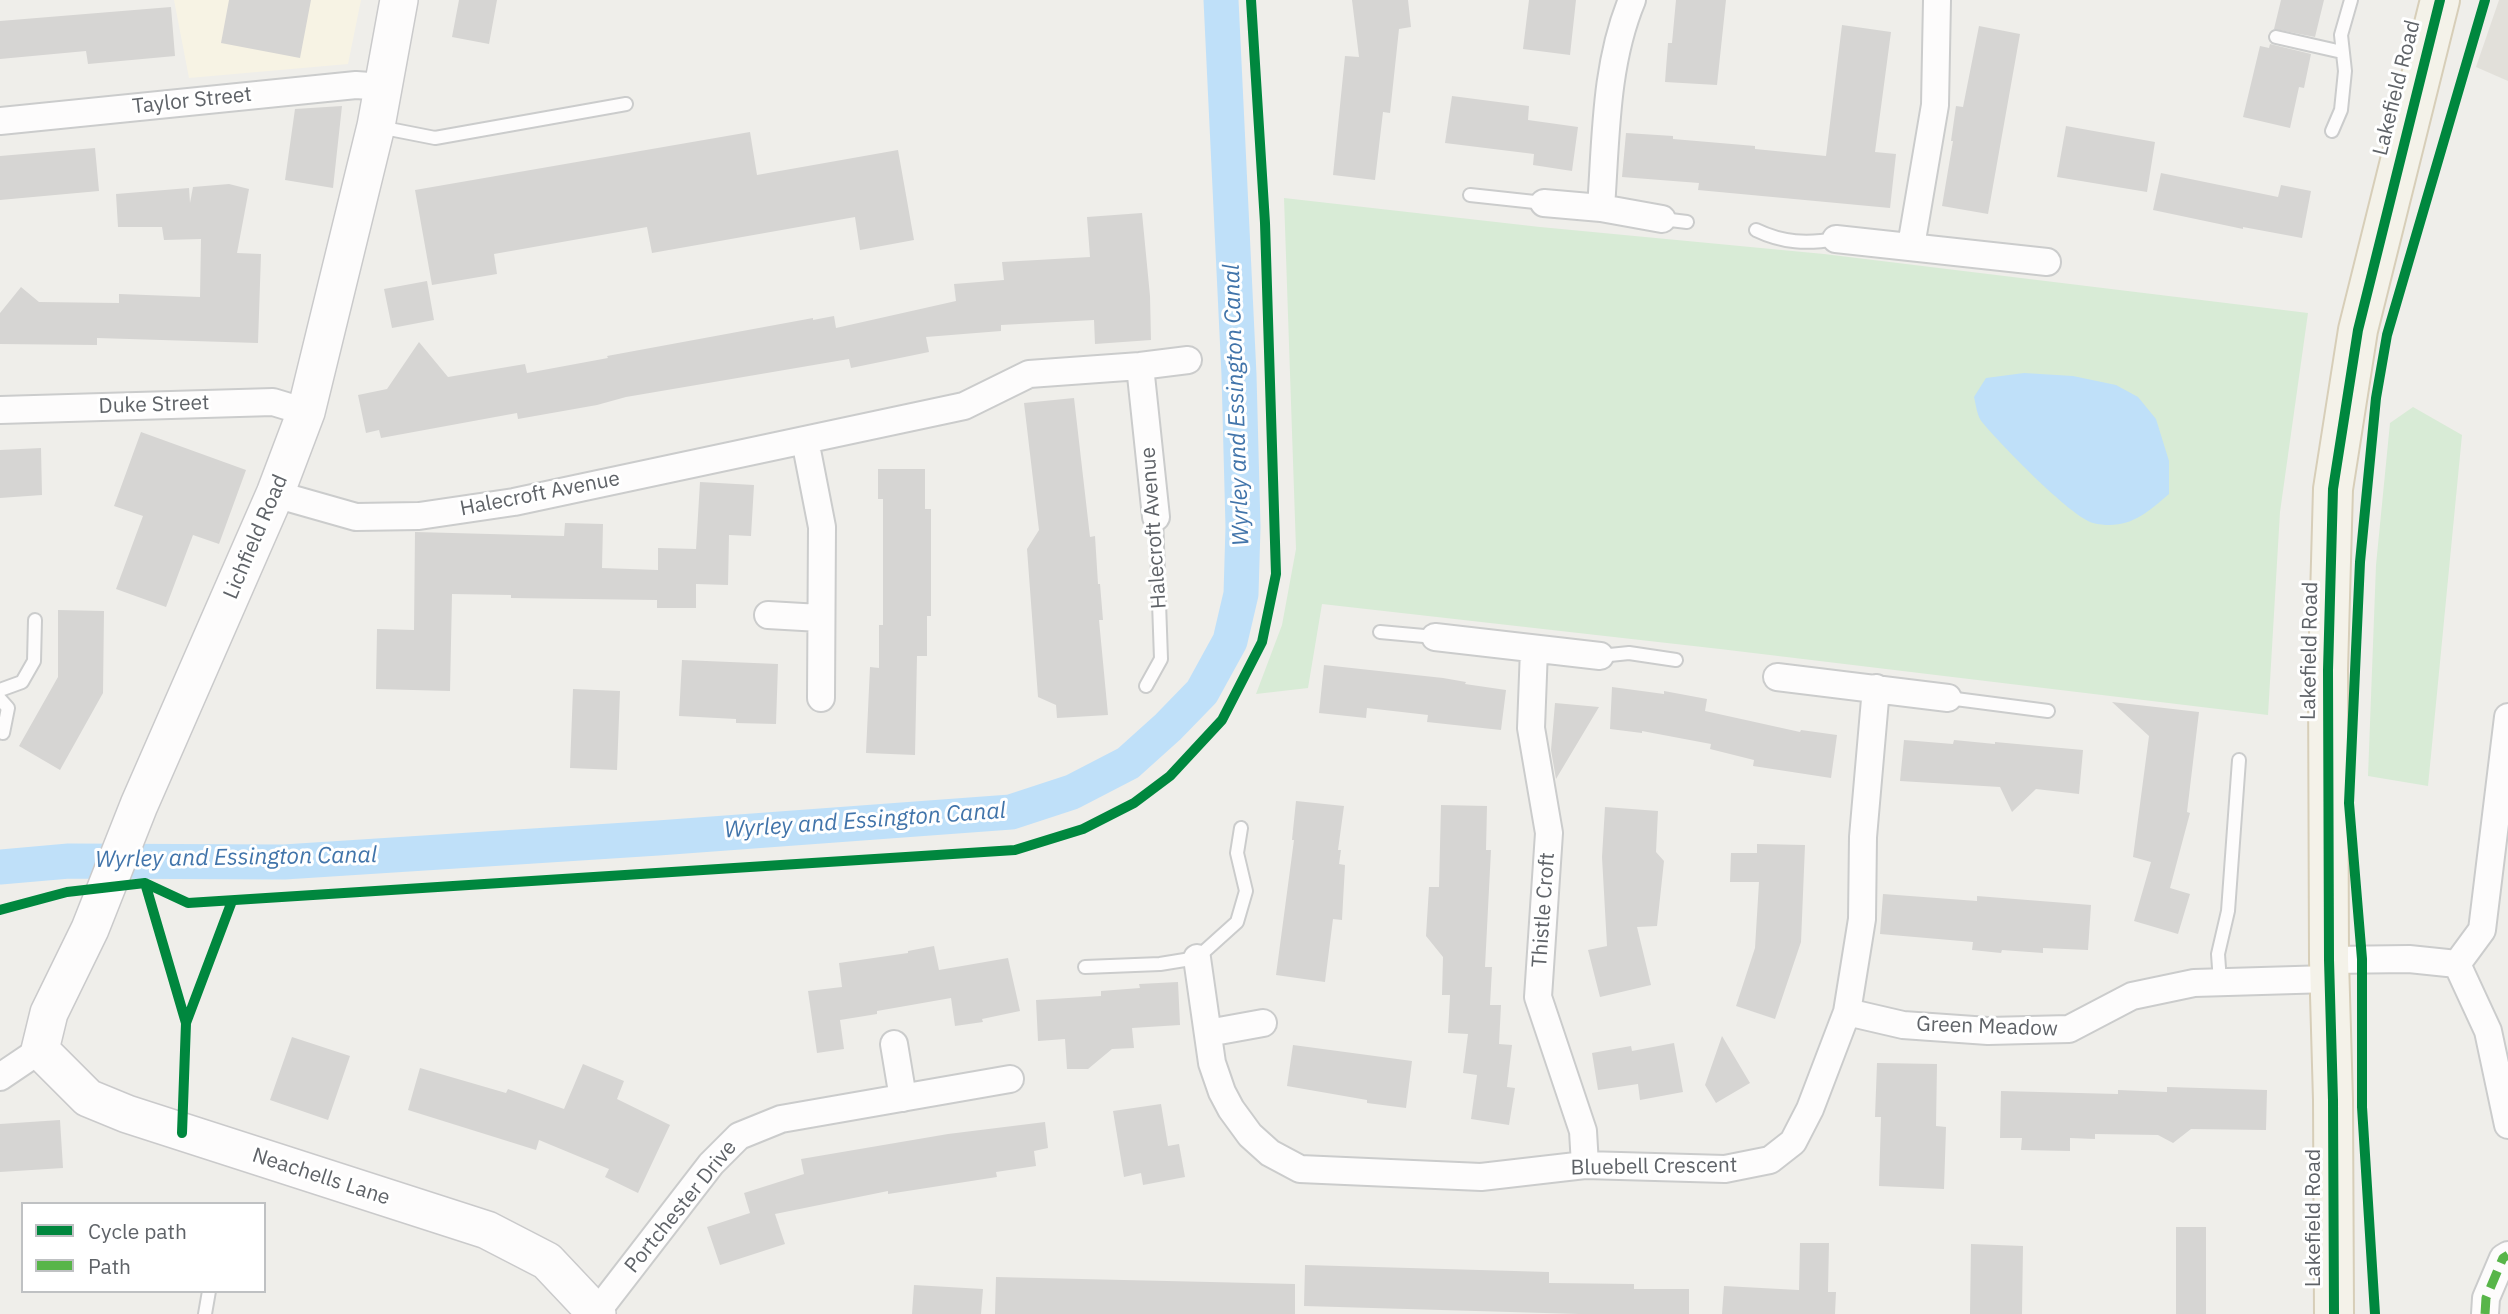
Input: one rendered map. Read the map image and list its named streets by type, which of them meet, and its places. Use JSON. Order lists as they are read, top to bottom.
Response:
{
  "streets": {
    "main road": ["Lakefield Road"],
    "street": [
      "Taylor Street",
      "Duke Street",
      "Halecroft Avenue",
      "Lichfield Road",
      "Thistle Croft",
      "Green Meadow",
      "Bluebell Crescent",
      "Neachells Lane",
      "Portchester Drive"
    ]
  },
  "crossings": [
    ["Lakefield Road", "Green Meadow"],
    ["Taylor Street", "Lichfield Road"],
    ["Duke Street", "Lichfield Road"],
    ["Halecroft Avenue", "Lichfield Road"],
    ["Lichfield Road", "Neachells Lane"],
    ["Thistle Croft", "Bluebell Crescent"],
    ["Green Meadow", "Bluebell Crescent"],
    ["Neachells Lane", "Portchester Drive"]
  ],
  "water": ["Wyrley and Essington Canal"],
  "legend": ["Cycle path", "Path"]
}
